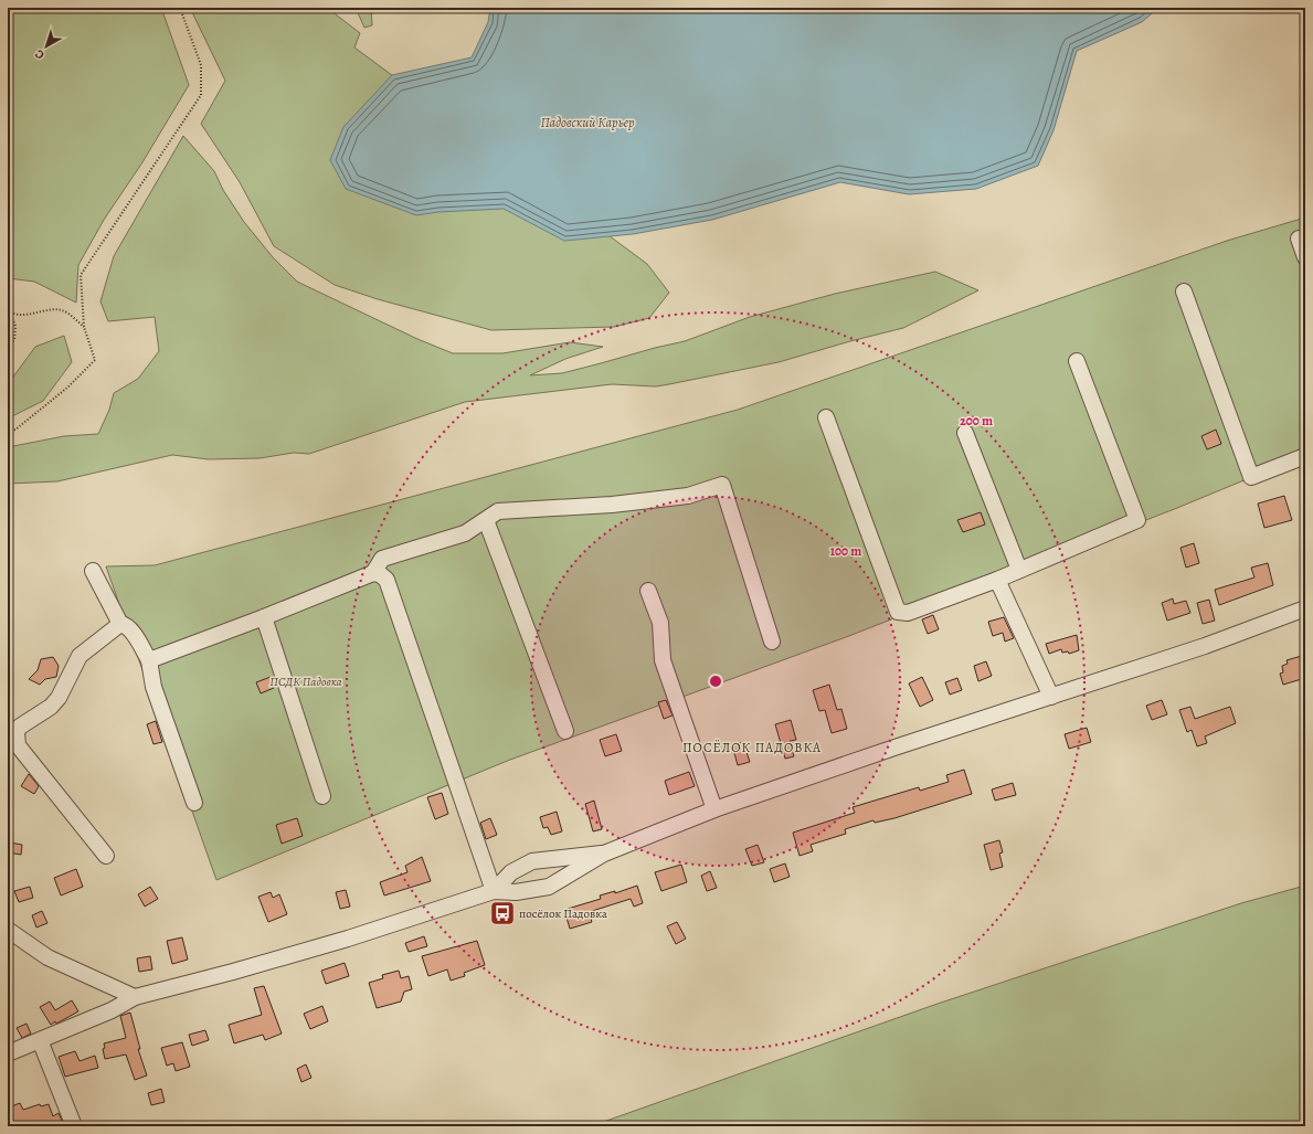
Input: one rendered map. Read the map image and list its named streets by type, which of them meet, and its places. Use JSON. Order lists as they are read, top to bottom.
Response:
{
  "districts": ["ПОСЁЛОК ПАДОВКА"],
  "water": ["Падовский Карьер"],
  "parks": ["ПСДК Падовка"],
  "places": {
    "bus stop": ["посёлок Падовка"]
  },
  "north": "bottom left",
  "rings": ["200 m", "100 m"]
}
